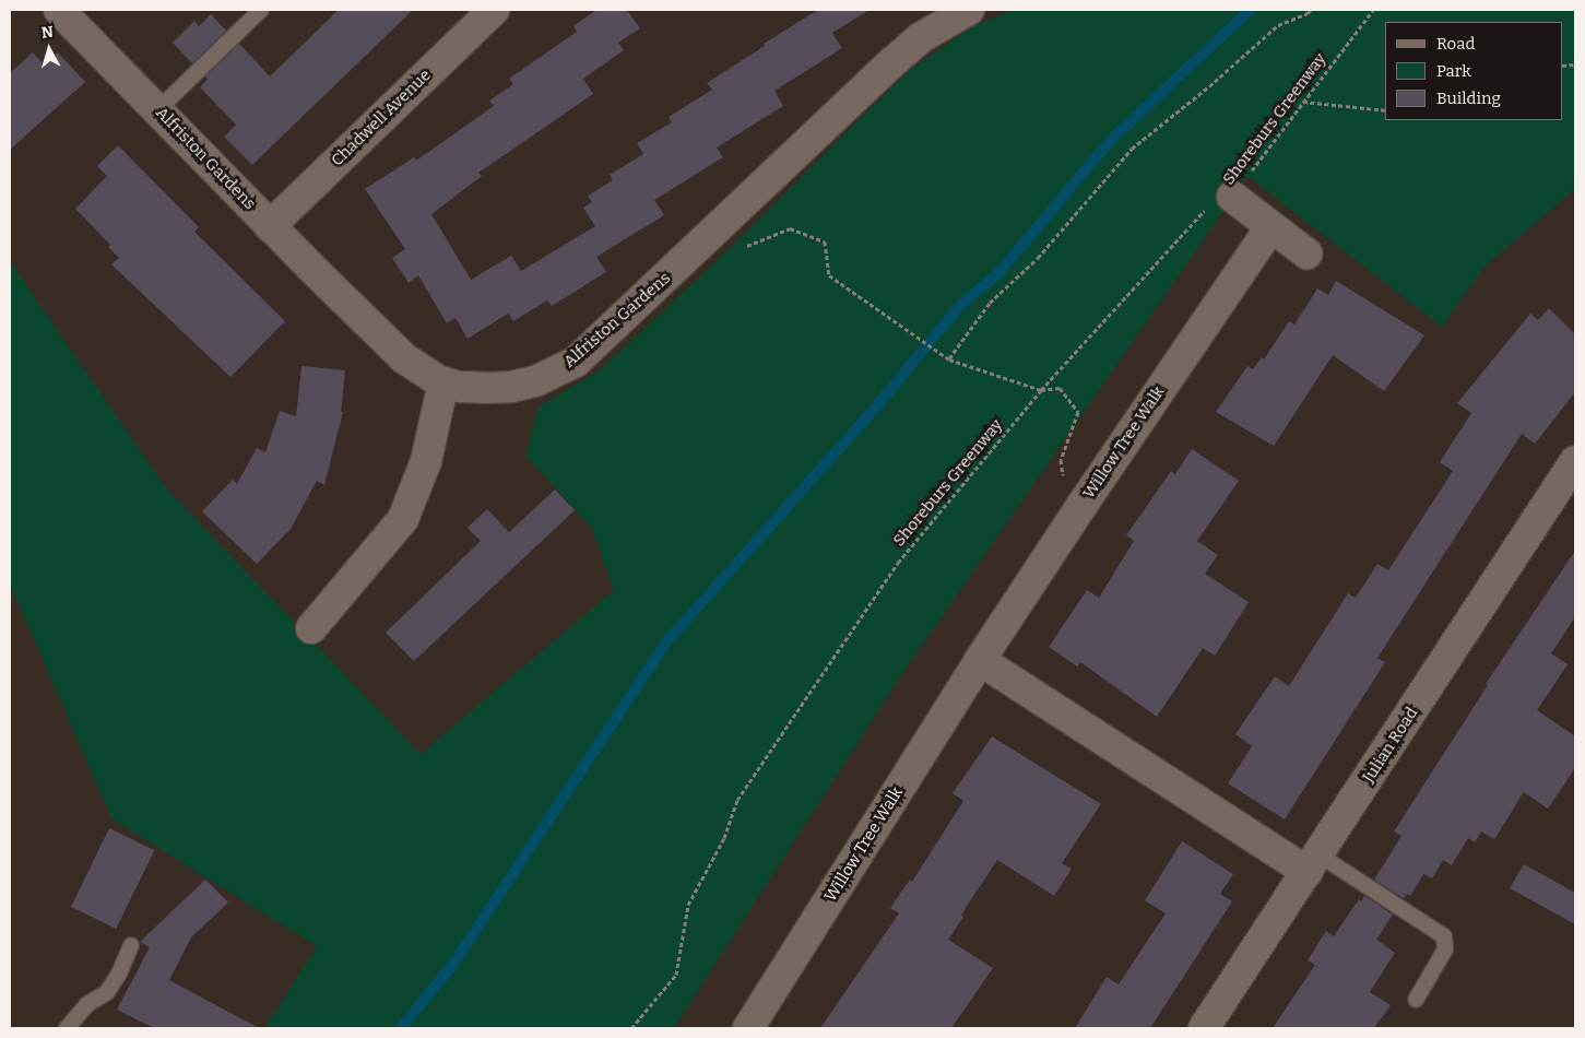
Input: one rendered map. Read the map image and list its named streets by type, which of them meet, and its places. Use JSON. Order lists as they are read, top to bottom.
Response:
{
  "streets": {
    "street": [
      "Chadwell Avenue",
      "Alfriston Gardens",
      "Willow Tree Walk",
      "Julian Road"
    ],
    "path": ["Shoreburs Greenway"]
  },
  "crossings": [
    ["Chadwell Avenue", "Alfriston Gardens"]
  ],
  "legend": ["Road", "Park", "Building"],
  "north": "top"
}
